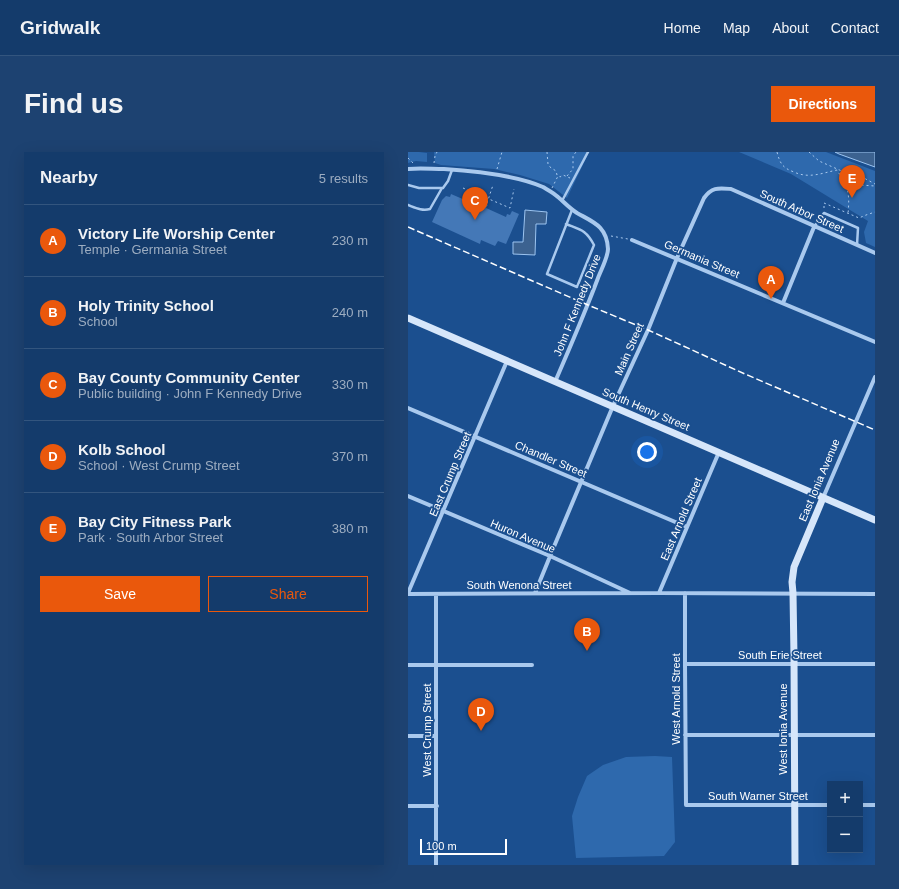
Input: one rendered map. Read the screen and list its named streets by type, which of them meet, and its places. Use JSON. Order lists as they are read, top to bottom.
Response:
{
  "streets": {
    "street": [
      "South Arbor Street",
      "Germania Street",
      "John F Kennedy Drive",
      "Main Street",
      "South Henry Street",
      "Chandler Street",
      "East Crump Street",
      "East Ionia Avenue",
      "East Arnold Street",
      "Huron Avenue",
      "South Wenona Street",
      "South Erie Street",
      "West Arnold Street",
      "West Ionia Avenue",
      "West Crump Street",
      "South Warner Street"
    ]
  },
  "crossings": [
    ["South Arbor Street", "Main Street"],
    ["Germania Street", "Main Street"],
    ["John F Kennedy Drive", "South Henry Street"],
    ["Main Street", "South Henry Street"],
    ["Main Street", "Chandler Street"],
    ["Main Street", "Huron Avenue"],
    ["Main Street", "South Wenona Street"],
    ["South Henry Street", "East Crump Street"],
    ["South Henry Street", "East Ionia Avenue"],
    ["South Henry Street", "East Arnold Street"],
    ["Chandler Street", "East Crump Street"],
    ["Chandler Street", "East Arnold Street"],
    ["East Crump Street", "Huron Avenue"],
    ["East Crump Street", "South Wenona Street"],
    ["East Ionia Avenue", "West Ionia Avenue"],
    ["East Arnold Street", "South Wenona Street"],
    ["Huron Avenue", "South Wenona Street"],
    ["South Wenona Street", "West Crump Street"],
    ["South Erie Street", "West Arnold Street"],
    ["South Erie Street", "West Ionia Avenue"],
    ["West Arnold Street", "South Warner Street"],
    ["West Ionia Avenue", "South Warner Street"]
  ],
  "scale_bar": "100 m",
  "page": {
    "header": "Gridwalk",
    "nav": [
      "Home",
      "Map",
      "About",
      "Contact"
    ],
    "buttons": [
      "Directions",
      ["Save", "Share"]
    ],
    "title": "Find us",
    "heading": ["Nearby", "5 results"],
    "pins": [
      "E",
      "C",
      "A",
      "B",
      "D"
    ],
    "list": [
      {
        "mark": "A",
        "name": "Victory Life Worship Center",
        "note": "Temple · Germania Street",
        "value": "230 m"
      },
      {
        "mark": "B",
        "name": "Holy Trinity School",
        "note": "School",
        "value": "240 m"
      },
      {
        "mark": "C",
        "name": "Bay County Community Center",
        "note": "Public building · John F Kennedy Drive",
        "value": "330 m"
      },
      {
        "mark": "D",
        "name": "Kolb School",
        "note": "School · West Crump Street",
        "value": "370 m"
      },
      {
        "mark": "E",
        "name": "Bay City Fitness Park",
        "note": "Park · South Arbor Street",
        "value": "380 m"
      }
    ],
    "map_buttons": ["+", "−"],
    "scale": "100 m"
  }
}
